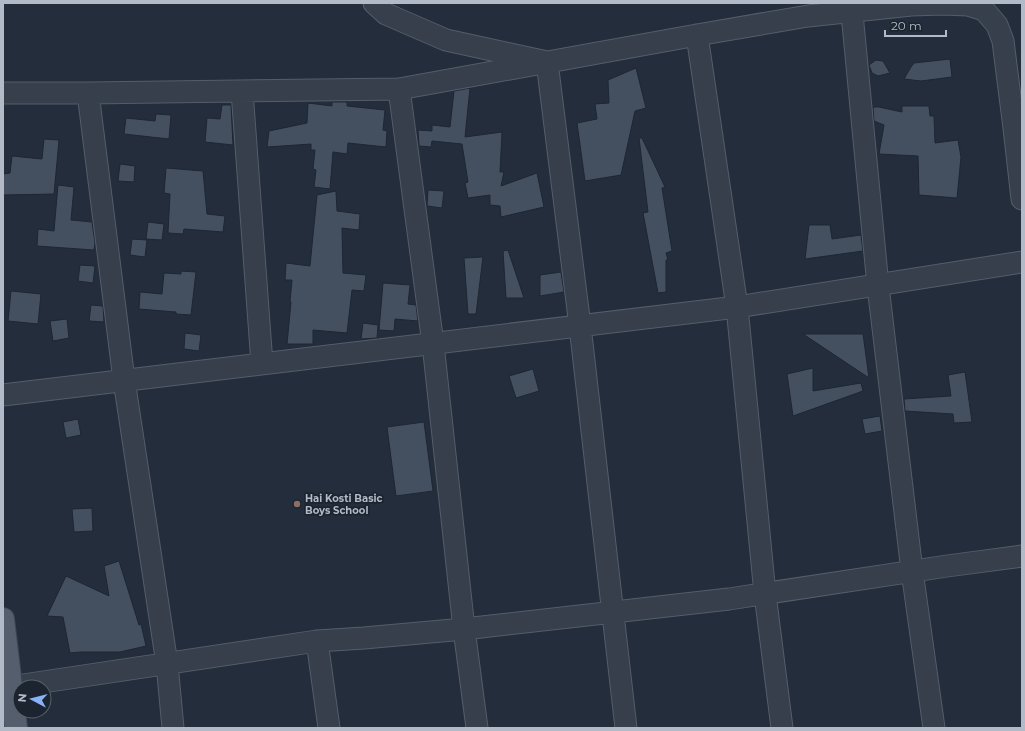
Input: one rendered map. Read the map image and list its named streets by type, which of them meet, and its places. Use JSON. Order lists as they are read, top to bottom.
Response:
{
  "places": ["Hai Kosti Basic Boys School"],
  "scale_bar": "20 m",
  "north": "left"
}
